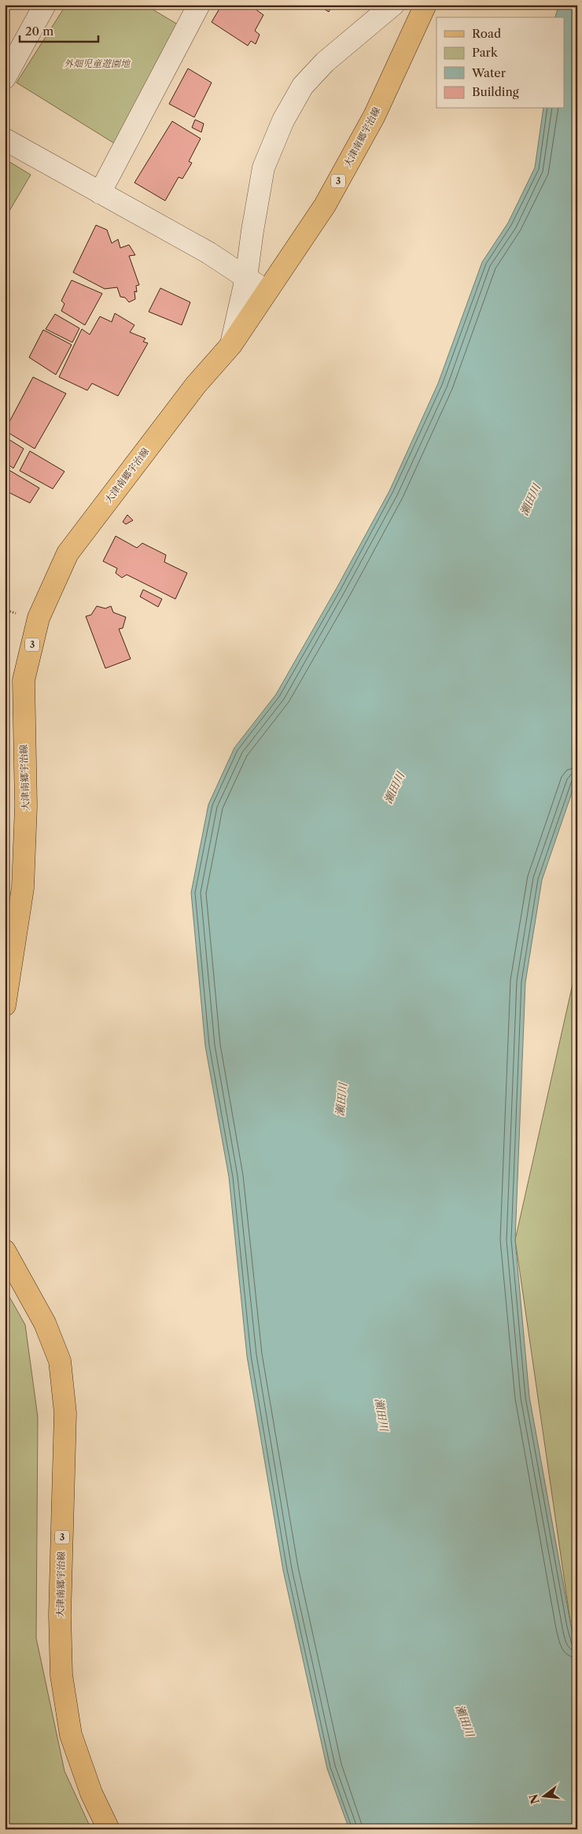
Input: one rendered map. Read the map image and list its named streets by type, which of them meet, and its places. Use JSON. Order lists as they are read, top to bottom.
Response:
{
  "streets": {
    "main road": ["大津南郷宇治線", "3"]
  },
  "water": ["瀬田川"],
  "parks": ["外畑児童遊園地"],
  "legend": [
    "Road",
    "Park",
    "Water",
    "Building"
  ],
  "scale_bar": "20 m",
  "north": "left"
}
